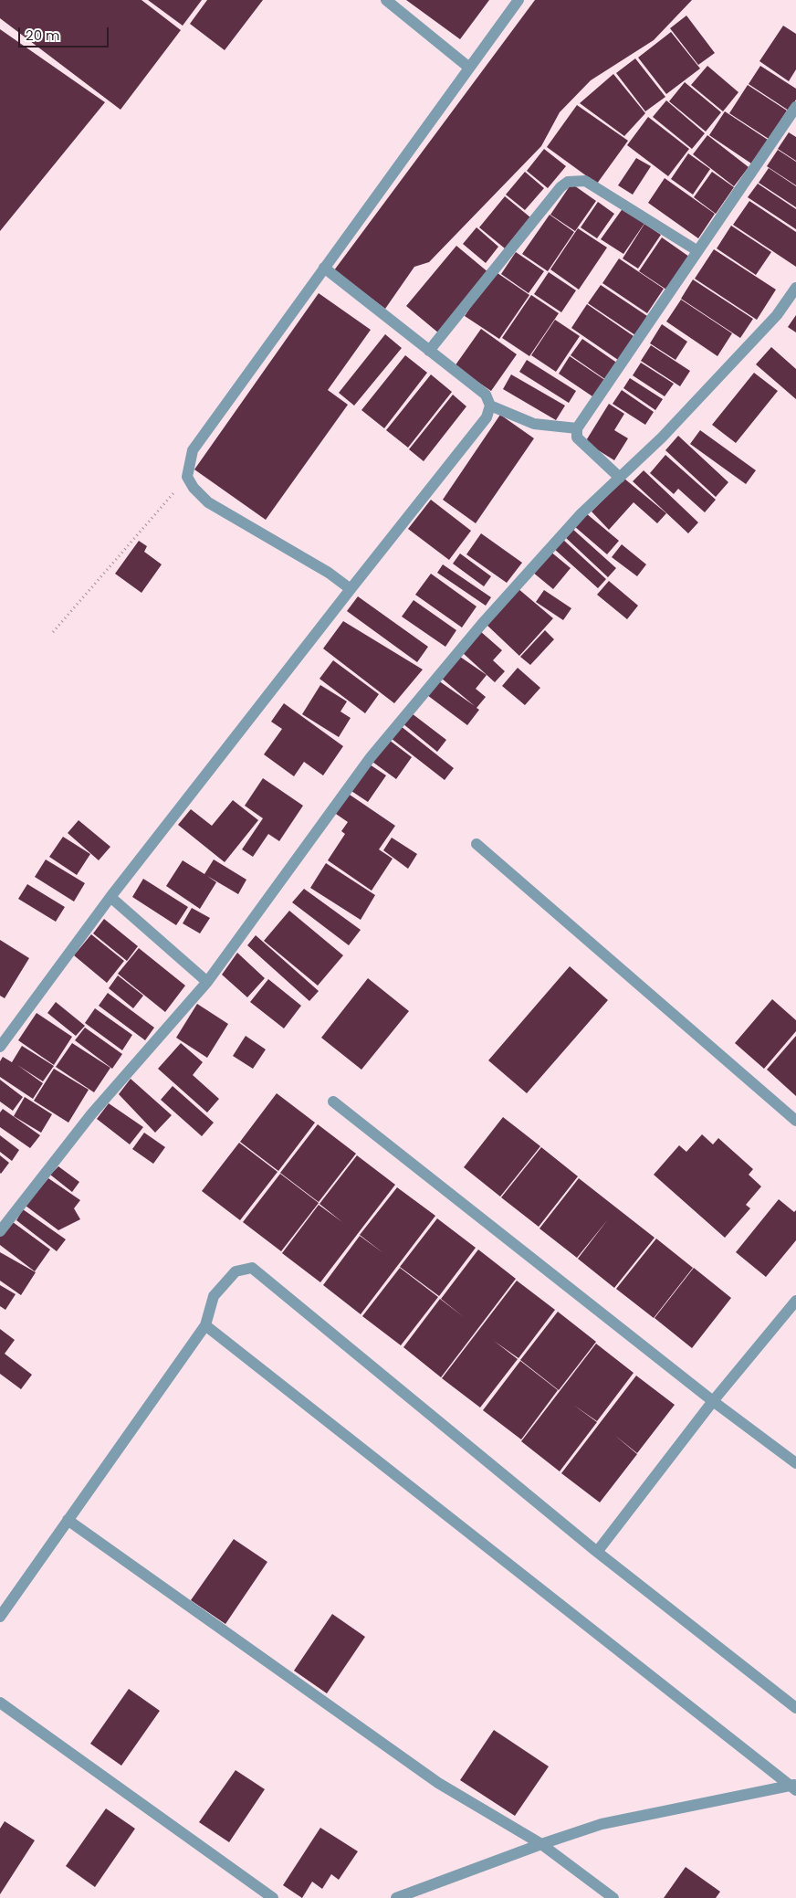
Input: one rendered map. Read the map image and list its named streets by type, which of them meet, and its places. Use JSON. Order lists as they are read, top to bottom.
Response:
{
  "scale_bar": "20 m"
}
